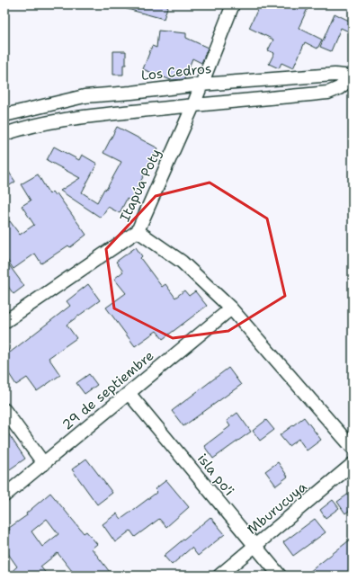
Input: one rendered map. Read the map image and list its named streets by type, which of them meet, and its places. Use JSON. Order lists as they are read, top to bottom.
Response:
{
  "streets": {
    "street": [
      "Los Cedros",
      "Itapúa Poty",
      "29 de septiembre",
      "isla po'i",
      "Mburucuya"
    ]
  },
  "crossings": [
    ["Los Cedros", "Itapúa Poty"],
    ["29 de septiembre", "isla po'i"],
    ["isla po'i", "Mburucuya"]
  ]
}
